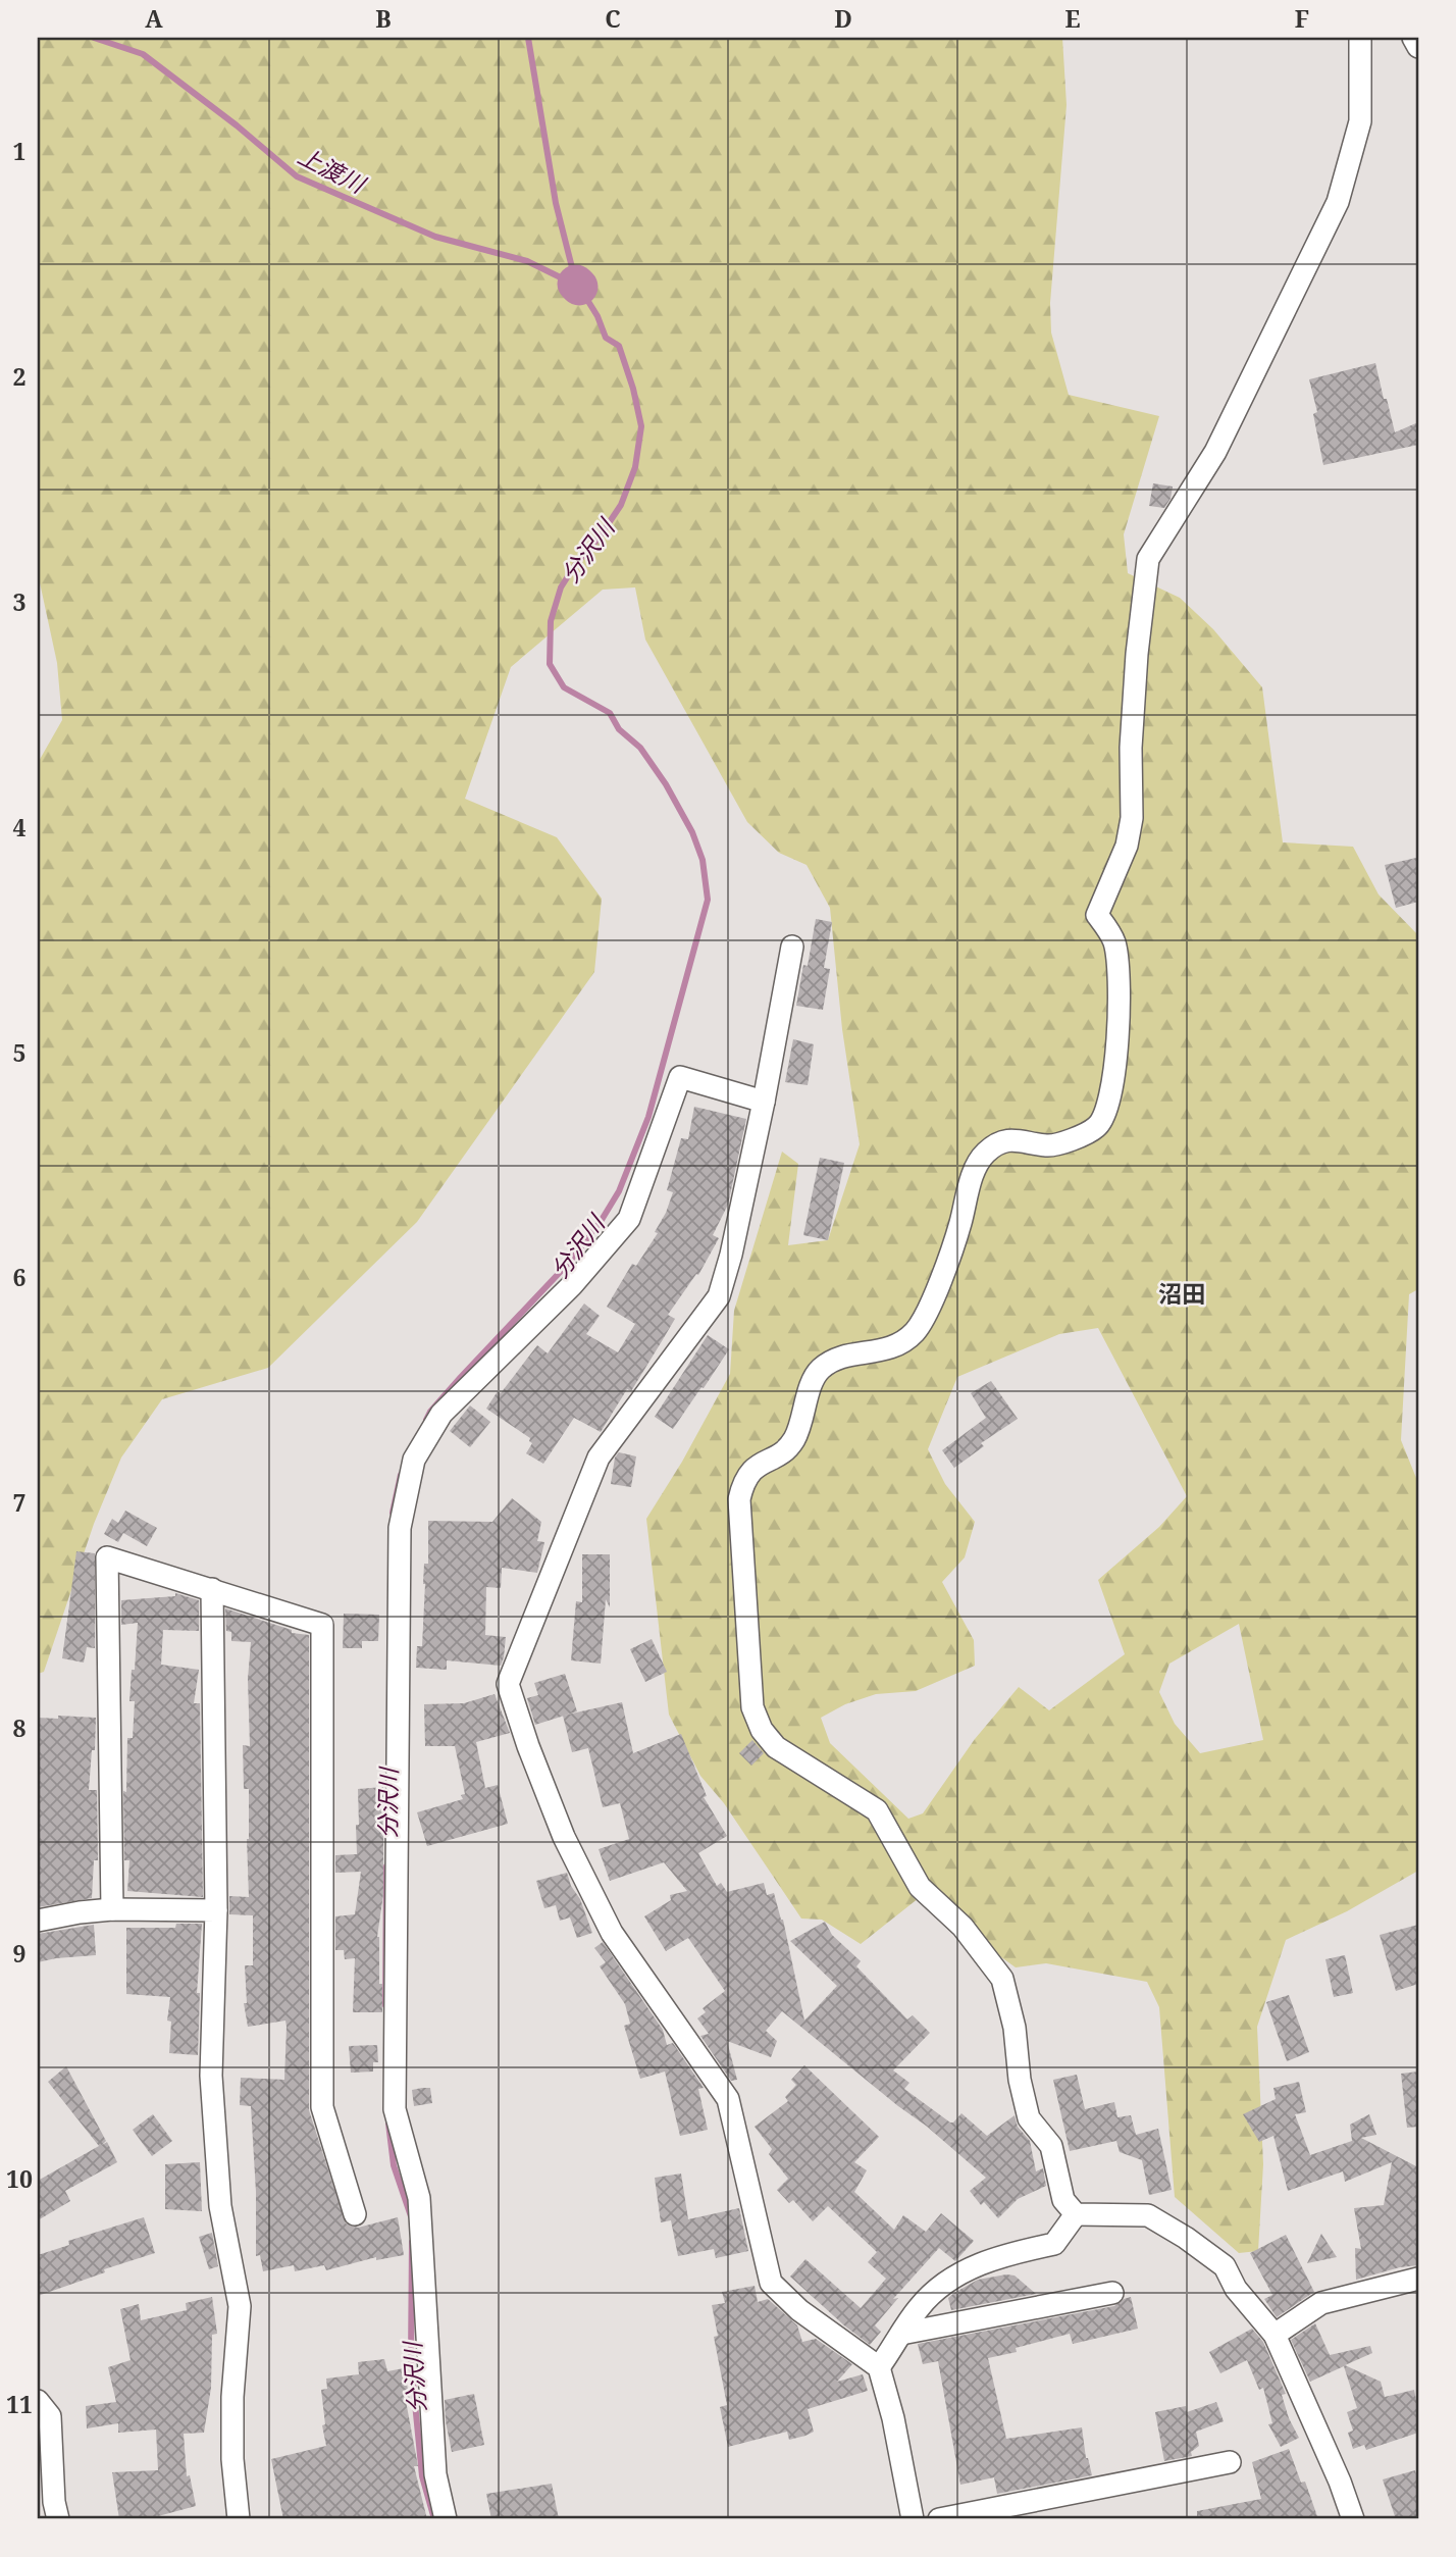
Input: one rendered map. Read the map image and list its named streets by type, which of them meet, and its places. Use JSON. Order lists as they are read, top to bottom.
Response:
{
  "districts": ["沼田"],
  "water": ["上渡川", "分沢川"],
  "grid": {
    "columns": [
      "A",
      "B",
      "C",
      "D",
      "E",
      "F"
    ],
    "rows": [
      "1",
      "2",
      "3",
      "4",
      "5",
      "6",
      "7",
      "8",
      "9",
      "10",
      "11"
    ]
  }
}
